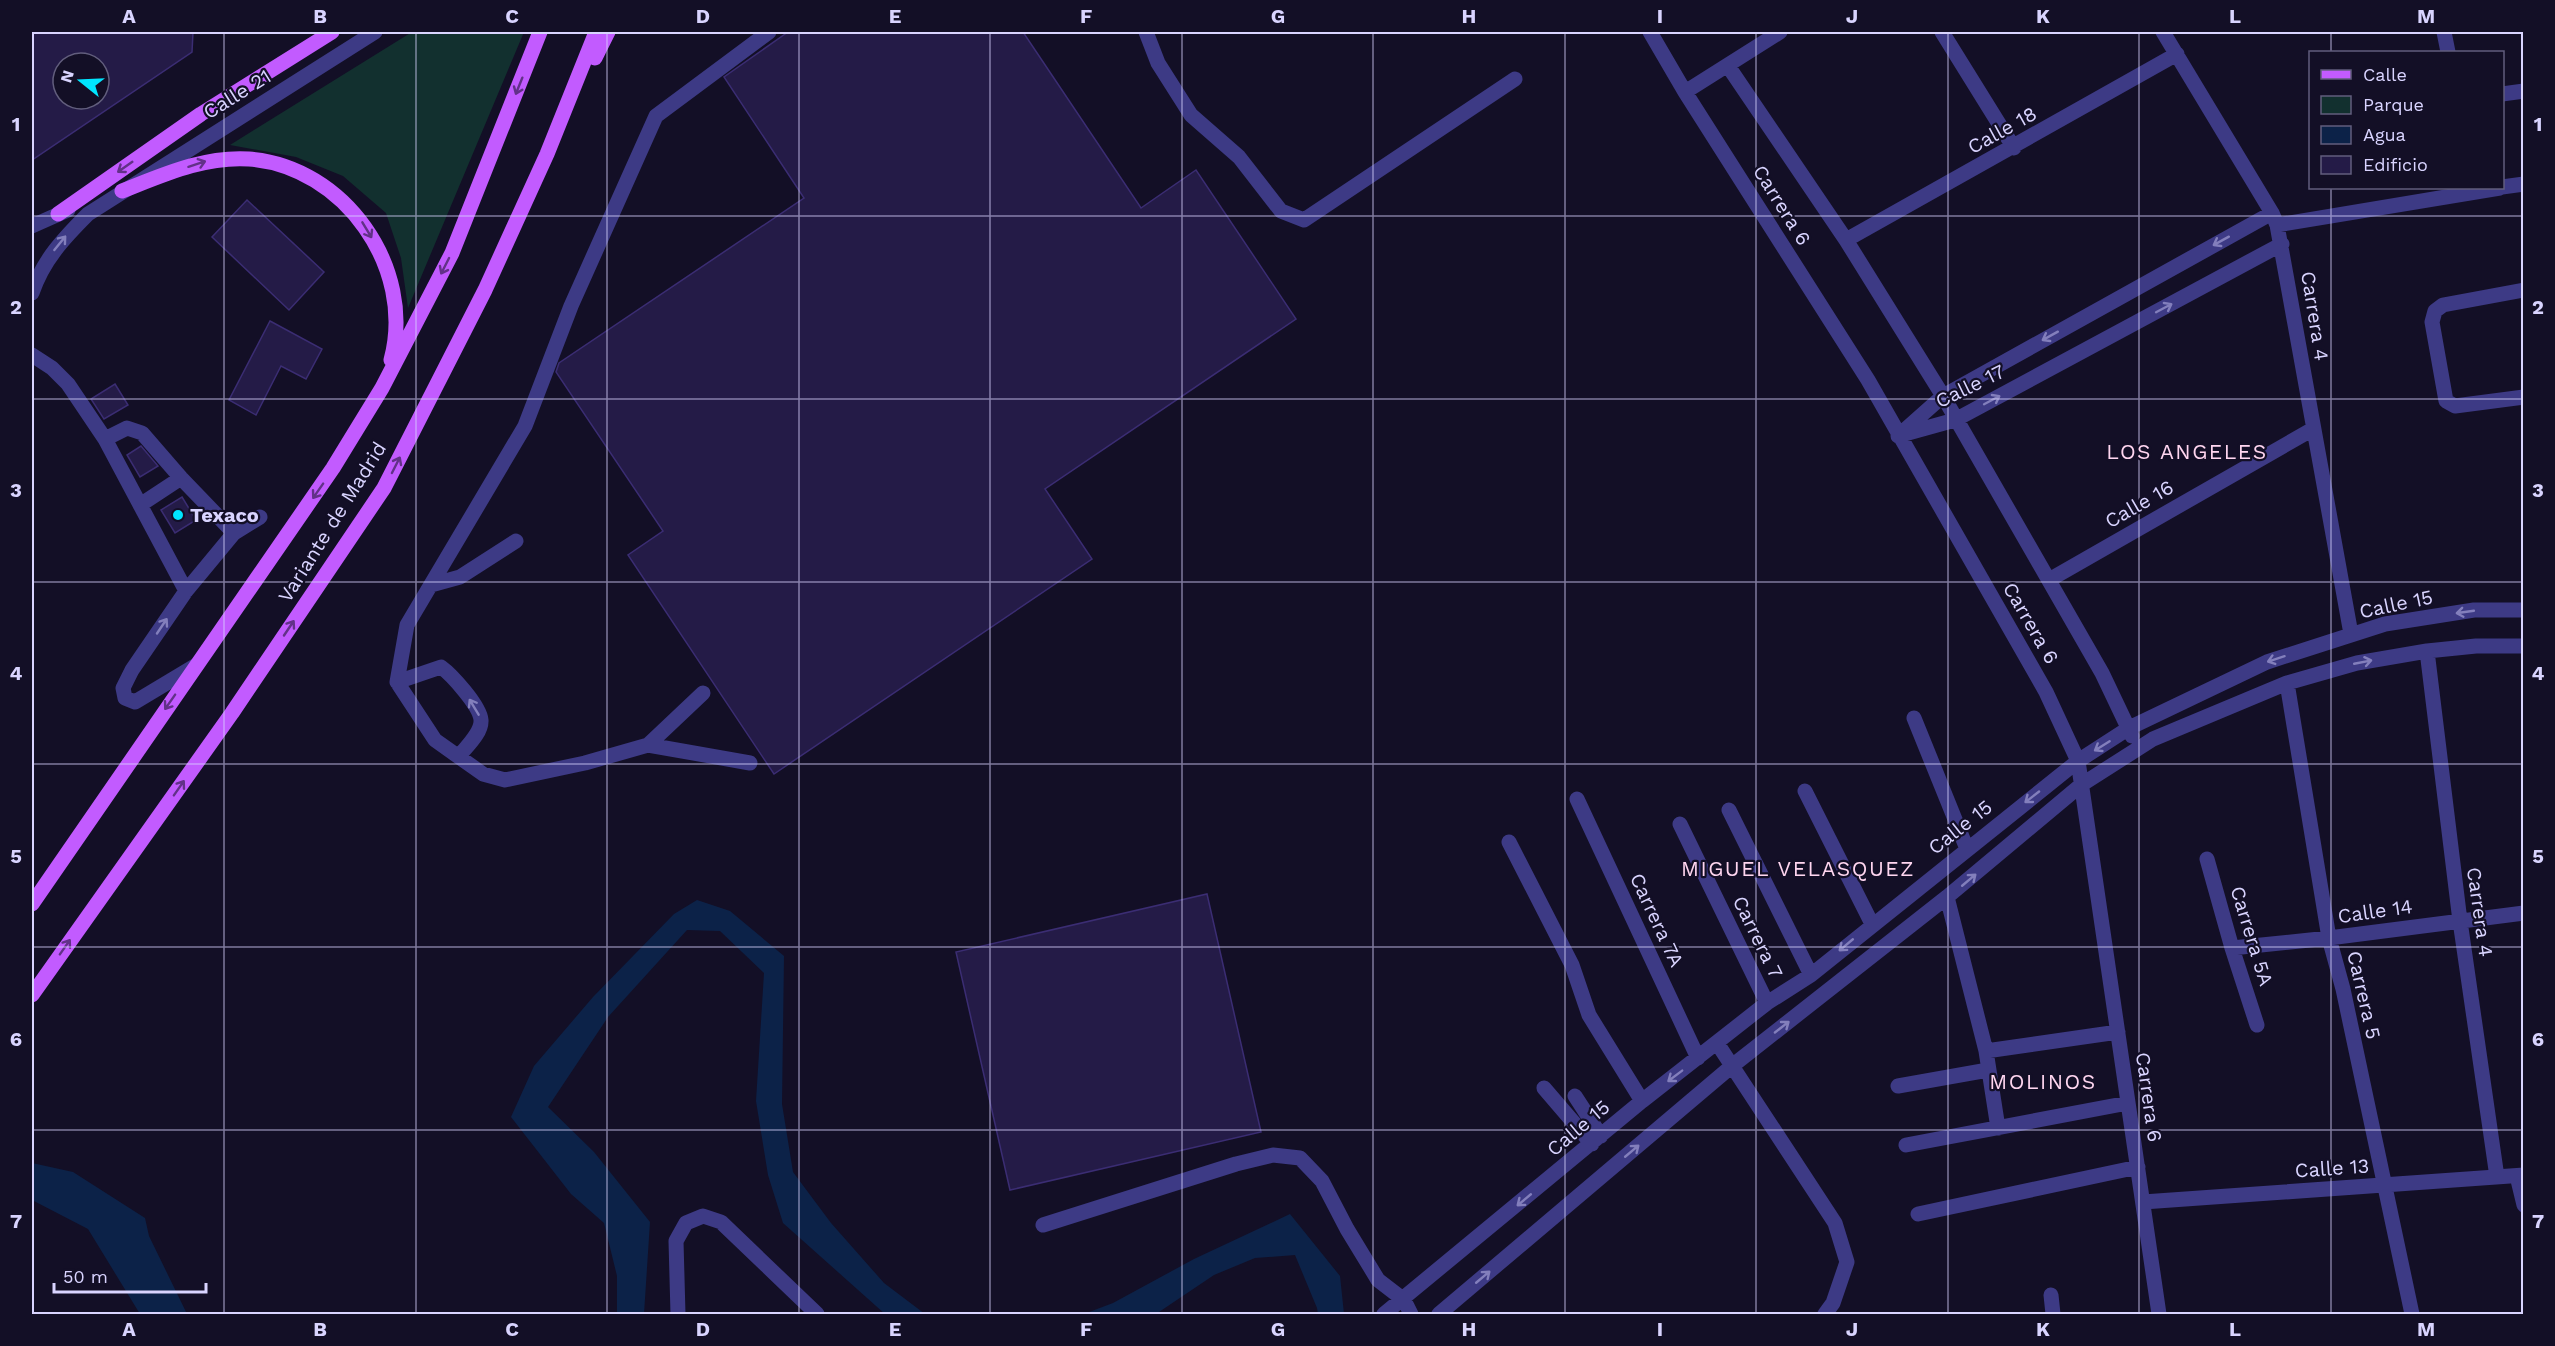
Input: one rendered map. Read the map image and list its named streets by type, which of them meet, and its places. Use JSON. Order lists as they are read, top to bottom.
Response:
{
  "streets": {
    "main road": ["Variante de Madrid"],
    "street": [
      "Calle 21",
      "Calle 18",
      "Carrera 6",
      "Carrera 4",
      "Calle 17",
      "Calle 16",
      "Calle 15",
      "Calle 14",
      "Carrera 7A",
      "Carrera 5A",
      "Carrera 7",
      "Carrera 5",
      "Calle 13"
    ]
  },
  "crossings": [
    ["Calle 18", "Carrera 6"],
    ["Calle 18", "Carrera 4"],
    ["Carrera 6", "Calle 17"],
    ["Carrera 6", "Calle 16"],
    ["Carrera 6", "Calle 15"],
    ["Carrera 6", "Calle 13"],
    ["Carrera 4", "Calle 17"],
    ["Carrera 4", "Calle 16"],
    ["Carrera 4", "Calle 15"],
    ["Carrera 4", "Calle 14"],
    ["Carrera 4", "Calle 13"],
    ["Calle 15", "Carrera 7A"],
    ["Calle 15", "Carrera 7"],
    ["Calle 14", "Carrera 5A"],
    ["Calle 14", "Carrera 5"],
    ["Carrera 5", "Calle 13"]
  ],
  "districts": ["LOS ANGELES", "MIGUEL VELASQUEZ", "MOLINOS"],
  "places": ["Texaco"],
  "legend": [
    "Calle",
    "Parque",
    "Agua",
    "Edificio"
  ],
  "scale_bar": "50 m",
  "north": "left",
  "grid": {
    "columns": [
      "A",
      "B",
      "C",
      "D",
      "E",
      "F",
      "G",
      "H",
      "I",
      "J",
      "K",
      "L",
      "M"
    ],
    "rows": [
      "1",
      "2",
      "3",
      "4",
      "5",
      "6",
      "7"
    ]
  }
}
